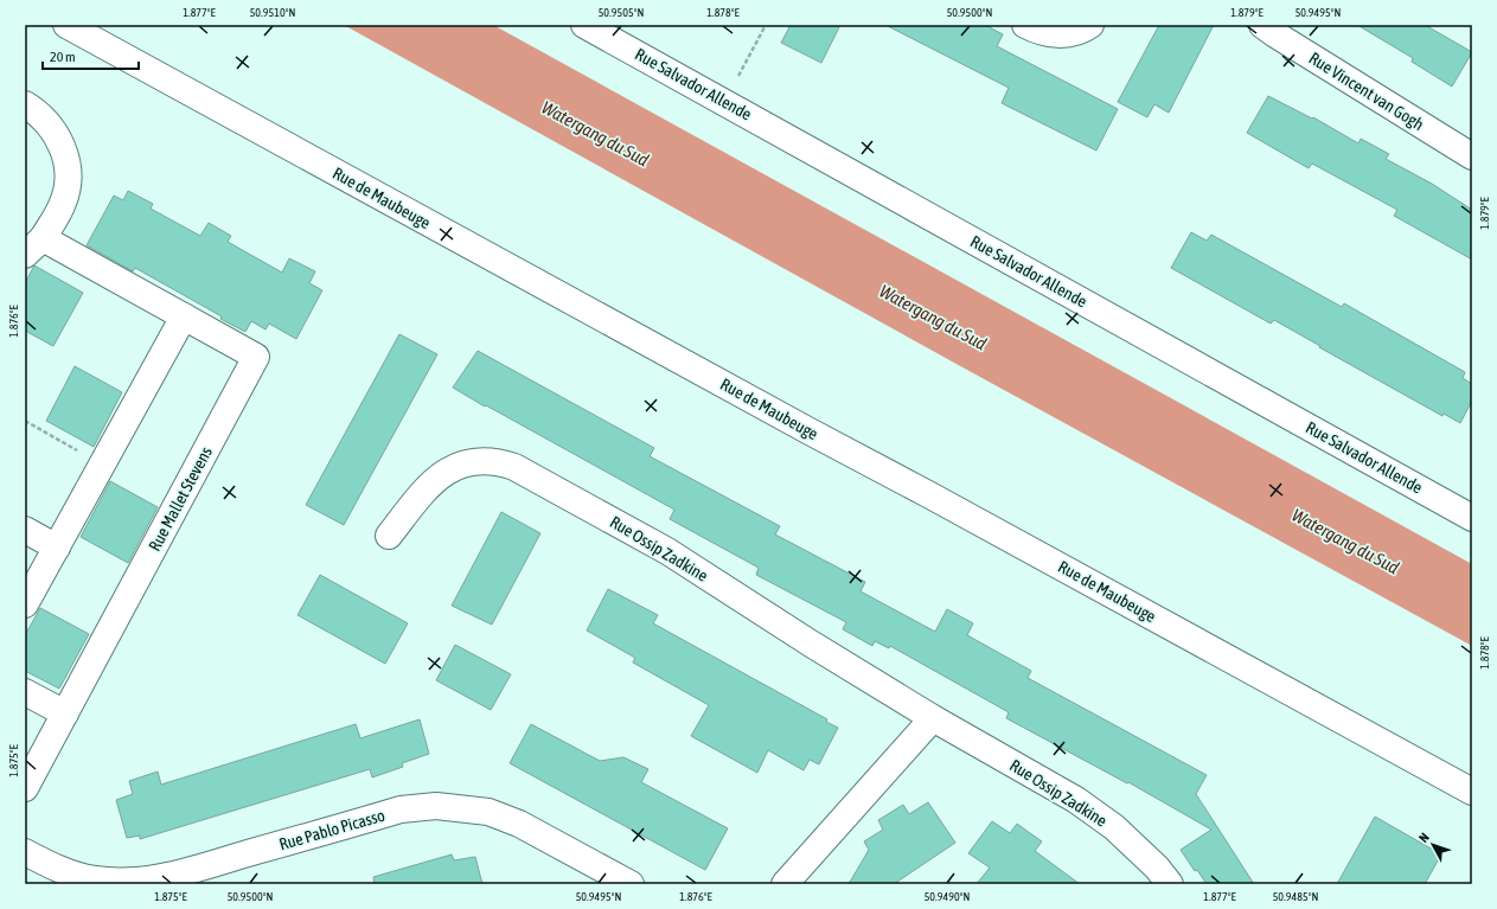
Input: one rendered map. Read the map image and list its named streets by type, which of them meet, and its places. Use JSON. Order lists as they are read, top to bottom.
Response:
{
  "streets": {
    "street": [
      "Rue Salvador Allende",
      "Rue Vincent van Gogh",
      "Rue de Maubeuge",
      "Rue Mallet Stevens",
      "Rue Ossip Zadkine",
      "Rue Pablo Picasso"
    ]
  },
  "water": ["Watergang du Sud"],
  "scale_bar": "20 m",
  "north": "top left",
  "coordinates": [
    "1.877°E",
    "50.9510°N",
    "50.9505°N",
    "1.878°E",
    "50.9500°N",
    "1.879°E",
    "50.9495°N",
    "1.876°E",
    "1.875°E",
    "50.9490°N",
    "50.9485°N"
  ]
}
